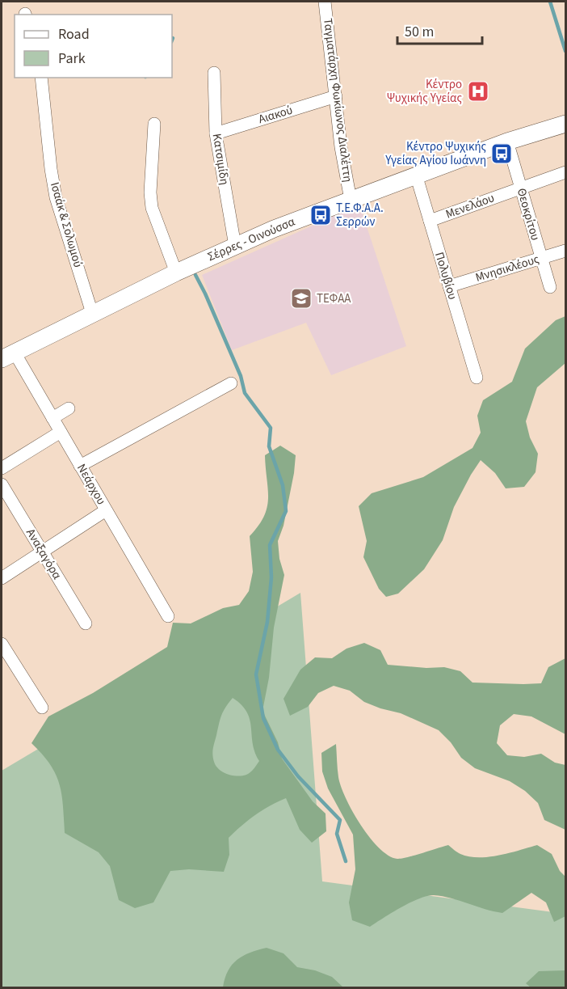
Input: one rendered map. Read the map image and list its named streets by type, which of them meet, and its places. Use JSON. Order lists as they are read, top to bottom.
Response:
{
  "streets": {
    "street": [
      "Ταγματάρχη Φωκίωνος Διαλέττη",
      "Αιακού",
      "Κατσιμίδη",
      "Μενελάου",
      "Θεοκρίτου",
      "Ισαάκ & Σολωμού",
      "Σέρρες - Οινούσσα",
      "Μνησικλέους",
      "Πολυβίου",
      "Νεάρχου",
      "Αναξαγόρα"
    ]
  },
  "crossings": [
    ["Ταγματάρχη Φωκίωνος Διαλέττη", "Αιακού"],
    ["Ταγματάρχη Φωκίωνος Διαλέττη", "Σέρρες - Οινούσσα"],
    ["Αιακού", "Κατσιμίδη"],
    ["Κατσιμίδη", "Σέρρες - Οινούσσα"],
    ["Μενελάου", "Θεοκρίτου"],
    ["Μενελάου", "Πολυβίου"],
    ["Θεοκρίτου", "Σέρρες - Οινούσσα"],
    ["Θεοκρίτου", "Μνησικλέους"],
    ["Ισαάκ & Σολωμού", "Σέρρες - Οινούσσα"],
    ["Σέρρες - Οινούσσα", "Πολυβίου"],
    ["Σέρρες - Οινούσσα", "Νεάρχου"],
    ["Μνησικλέους", "Πολυβίου"]
  ],
  "places": {
    "hospital": ["Κέντρο Ψυχικής Υγείας"],
    "bus stop": ["Κέντρο Ψυχικής Υγείας Αγίου Ιωάννη", "Τ.Ε.Φ.Α.Α. Σερρών"],
    "school or university": ["ΤΕΦΑΑ"]
  },
  "legend": ["Road", "Park"],
  "scale_bar": "50 m"
}
